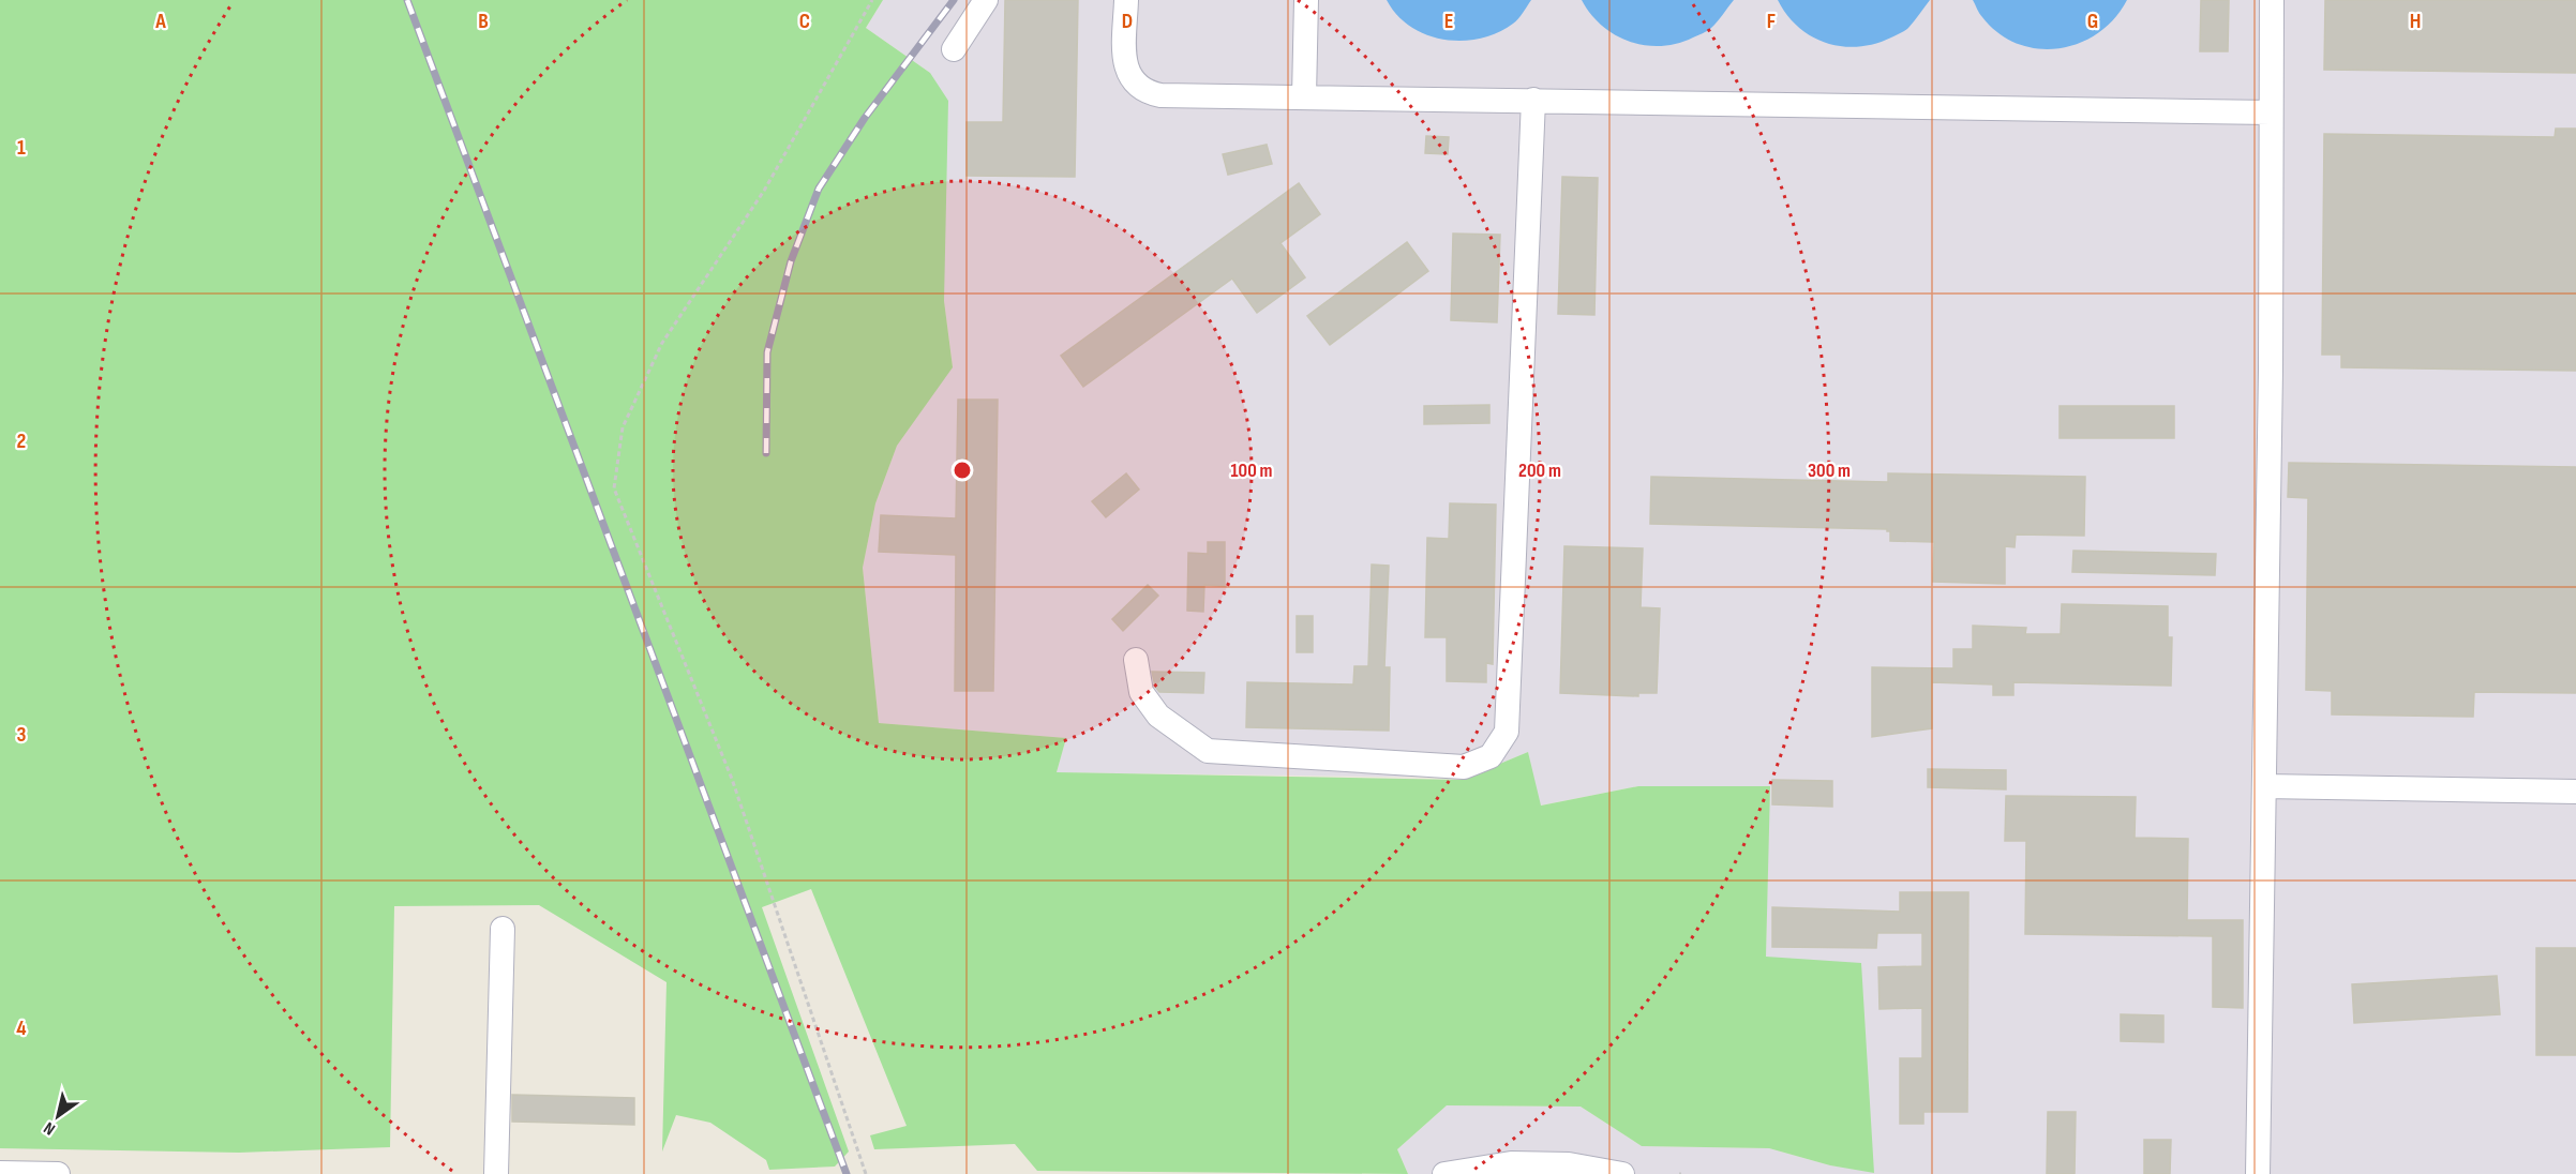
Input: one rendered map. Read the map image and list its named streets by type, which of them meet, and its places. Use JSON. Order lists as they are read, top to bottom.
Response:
{
  "north": "bottom left",
  "grid": {
    "columns": [
      "A",
      "B",
      "C",
      "D",
      "E",
      "F",
      "G",
      "H"
    ],
    "rows": [
      "1",
      "2",
      "3",
      "4"
    ]
  },
  "rings": ["100 m", "200 m", "300 m"]
}
